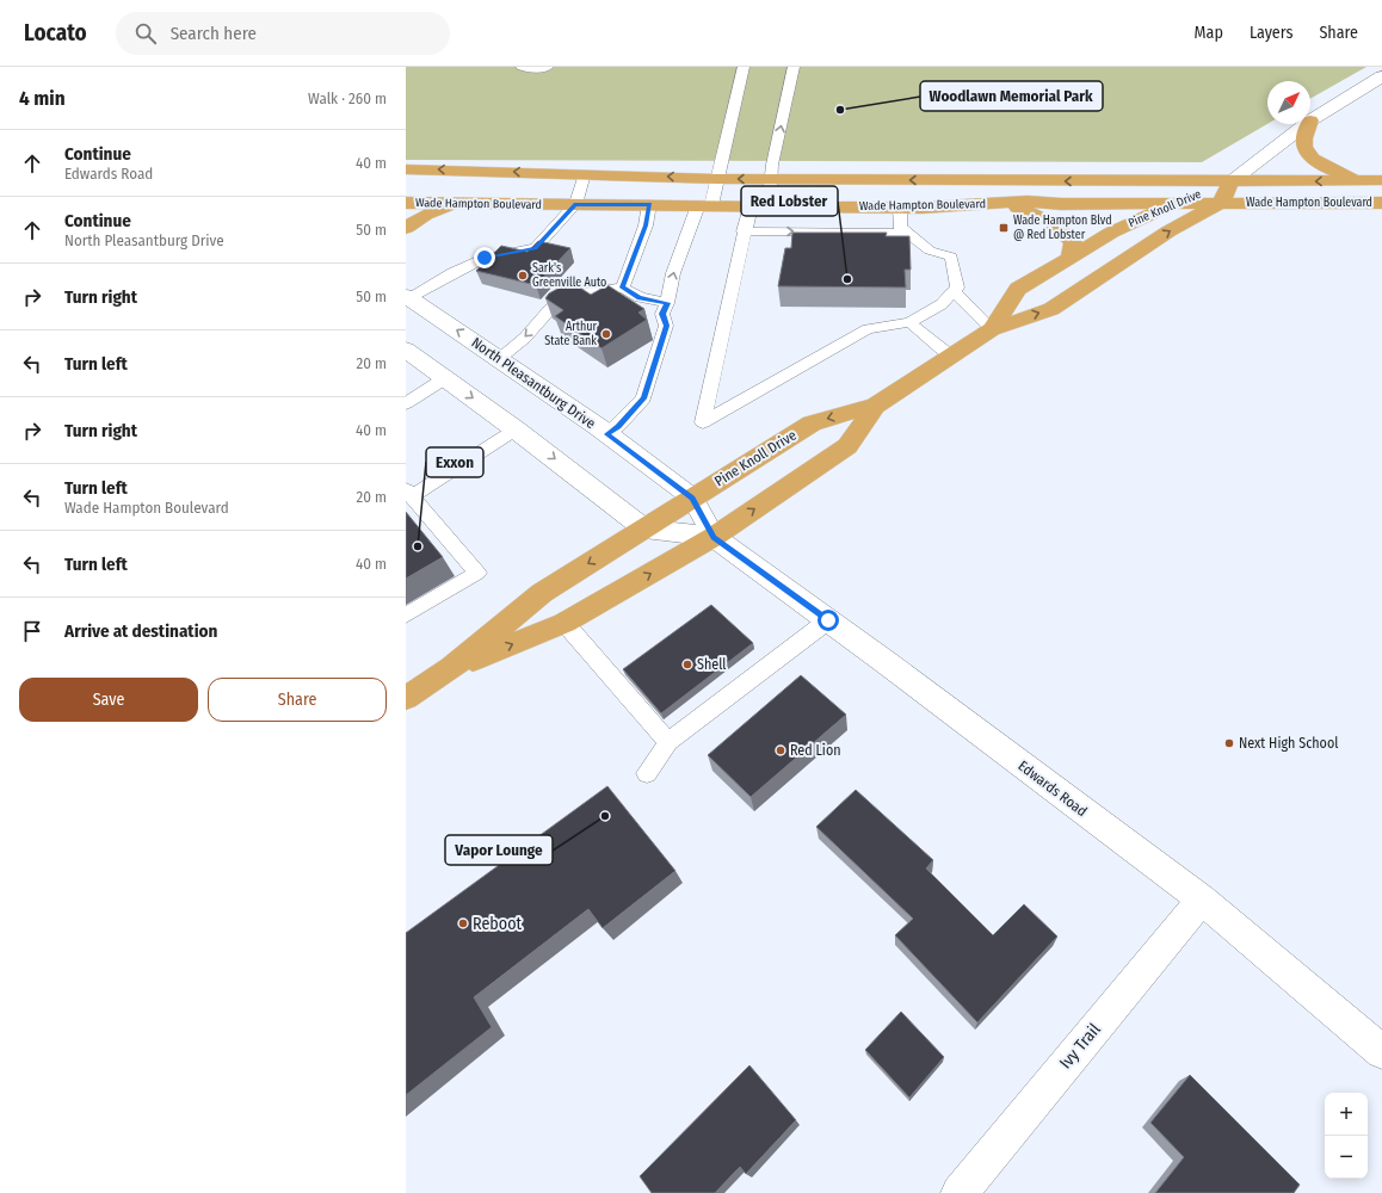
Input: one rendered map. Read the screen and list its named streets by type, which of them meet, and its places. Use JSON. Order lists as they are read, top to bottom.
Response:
{
  "streets": {
    "main road": ["Wade Hampton Boulevard", "Pine Knoll Drive"],
    "street": ["North Pleasantburg Drive", "Edwards Road", "Ivy Trail"]
  },
  "crossings": [
    ["Wade Hampton Boulevard", "Pine Knoll Drive"],
    ["Pine Knoll Drive", "North Pleasantburg Drive"],
    ["Pine Knoll Drive", "Edwards Road"],
    ["North Pleasantburg Drive", "Edwards Road"],
    ["Edwards Road", "Ivy Trail"]
  ],
  "places": {
    "other": [
      "Woodlawn Memorial Park",
      "Sark's Greenville Auto",
      "Red Lobster",
      "Arthur State Bank",
      "Exxon",
      "Shell",
      "Next High School",
      "Red Lion",
      "Vapor Lounge",
      "Reboot"
    ],
    "transit": ["Wade Hampton Blvd @ Red Lobster"]
  },
  "north": "top right",
  "page": {
    "header": "Locato",
    "search": "Search here",
    "nav": ["Map", "Layers", "Share"],
    "heading": ["4 min", "Walk · 260 m"],
    "list": [
      ["Continue", "Edwards Road", "40 m"],
      ["Continue", "North Pleasantburg Drive", "50 m"],
      ["Turn right", "50 m"],
      ["Turn left", "20 m"],
      ["Turn right", "40 m"],
      ["Turn left", "Wade Hampton Boulevard", "20 m"],
      ["Turn left", "40 m"],
      "Arrive at destination"
    ],
    "buttons": ["Save", "Share"],
    "map_buttons": ["+", "−"]
  }
}
